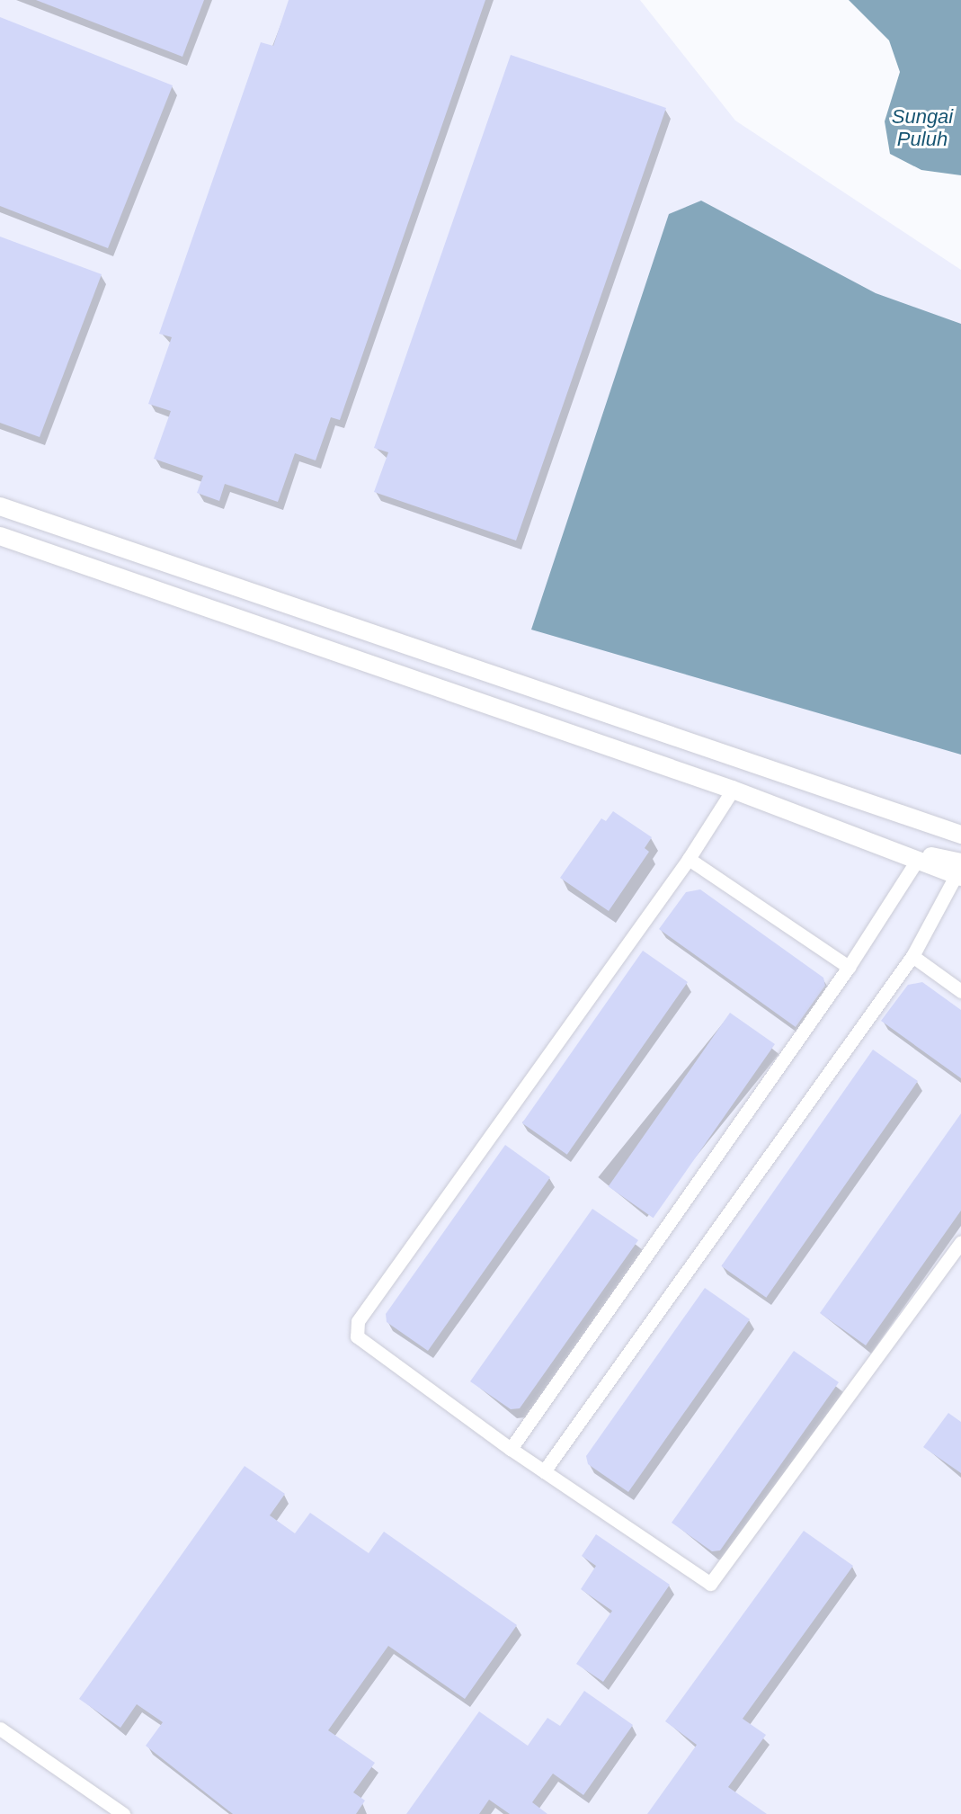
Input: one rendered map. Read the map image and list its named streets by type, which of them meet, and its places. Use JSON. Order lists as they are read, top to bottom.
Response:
{
  "water": ["Sungai Puluh"]
}
